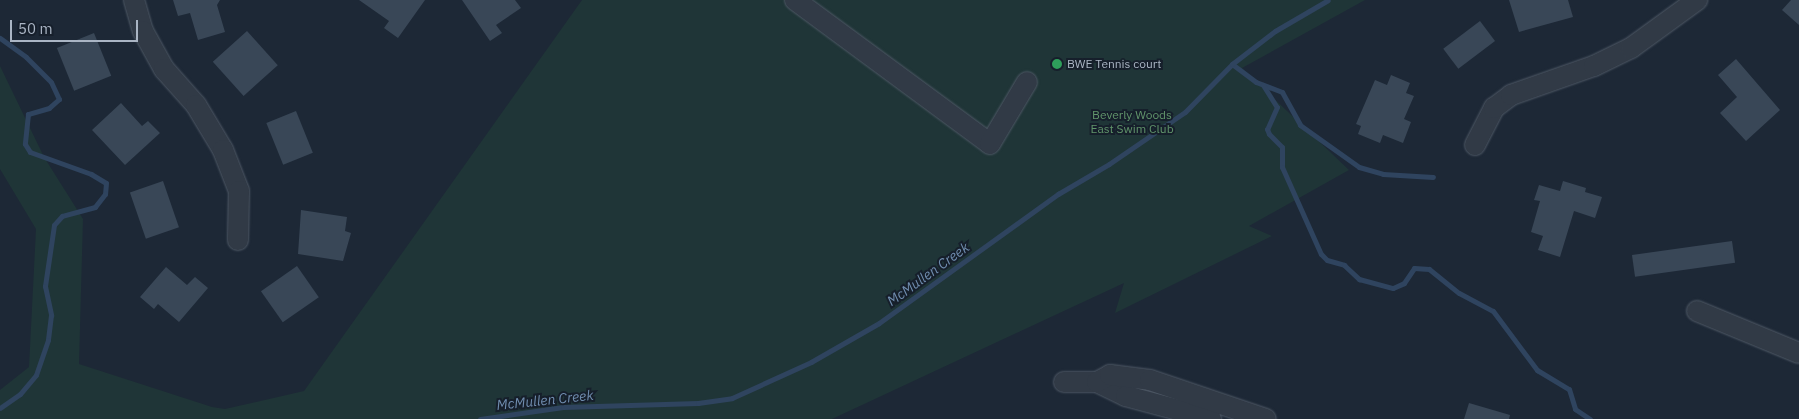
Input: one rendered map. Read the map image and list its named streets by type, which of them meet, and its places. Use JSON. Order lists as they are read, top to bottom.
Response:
{
  "water": ["McMullen Creek"],
  "parks": ["Beverly Woods East Swim Club"],
  "places": ["BWE Tennis court"],
  "scale_bar": "50 m"
}
